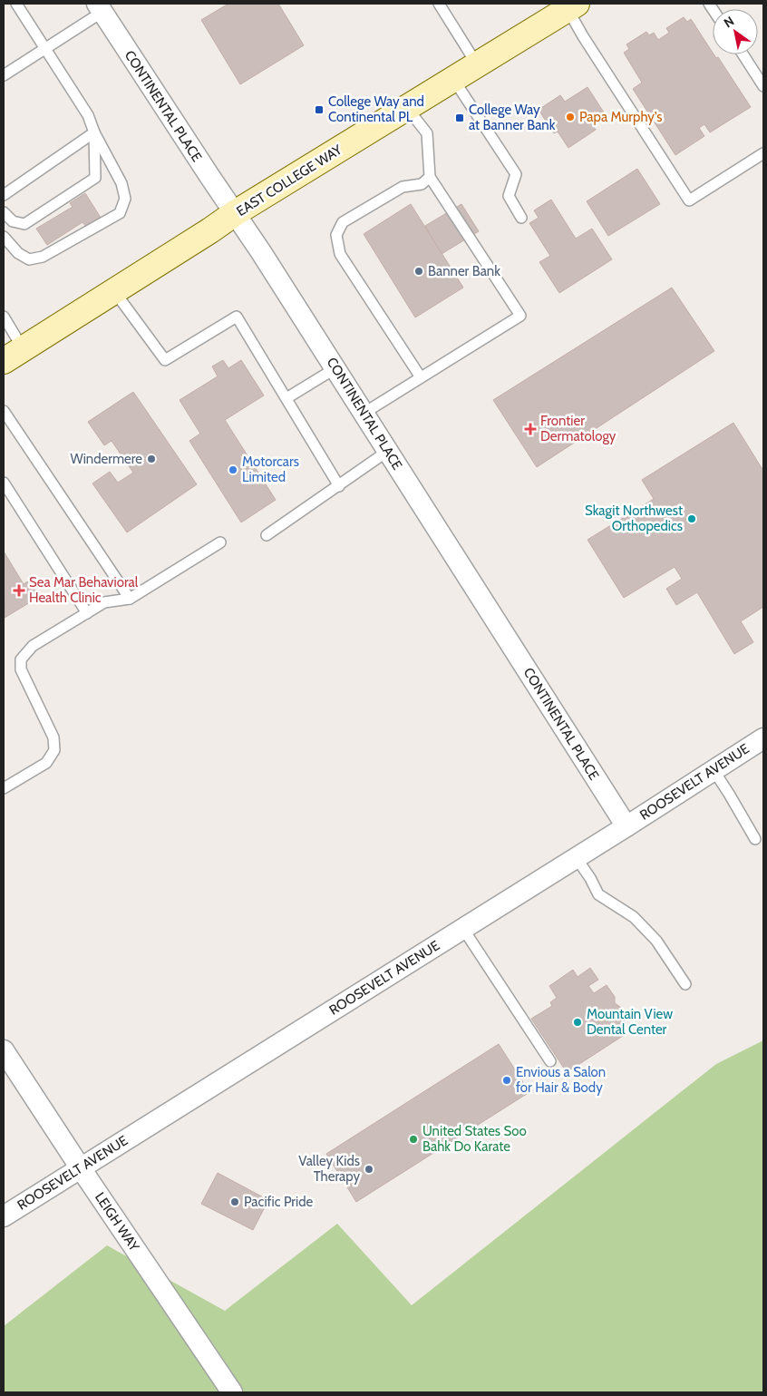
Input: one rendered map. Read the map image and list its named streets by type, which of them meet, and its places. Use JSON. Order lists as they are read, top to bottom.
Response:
{
  "streets": {
    "main road": ["EAST COLLEGE WAY"],
    "street": ["CONTINENTAL PLACE", "ROOSEVELT AVENUE", "LEIGH WAY"]
  },
  "crossings": [
    ["CONTINENTAL PLACE", "EAST COLLEGE WAY"],
    ["CONTINENTAL PLACE", "ROOSEVELT AVENUE"],
    ["ROOSEVELT AVENUE", "LEIGH WAY"]
  ],
  "places": {
    "transit": ["College Way and Continental PL", "College Way at Banner Bank"],
    "other": [
      "Papa Murphy's",
      "Banner Bank",
      "Windermere",
      "Motorcars Limited",
      "Skagit Northwest Orthopedics",
      "Mountain View Dental Center",
      "Envious a Salon for Hair & Body",
      "United States Soo Bahk Do Karate",
      "Valley Kids Therapy",
      "Pacific Pride"
    ],
    "health": ["Frontier Dermatology", "Sea Mar Behavioral Health Clinic"]
  },
  "north": "top left"
}
